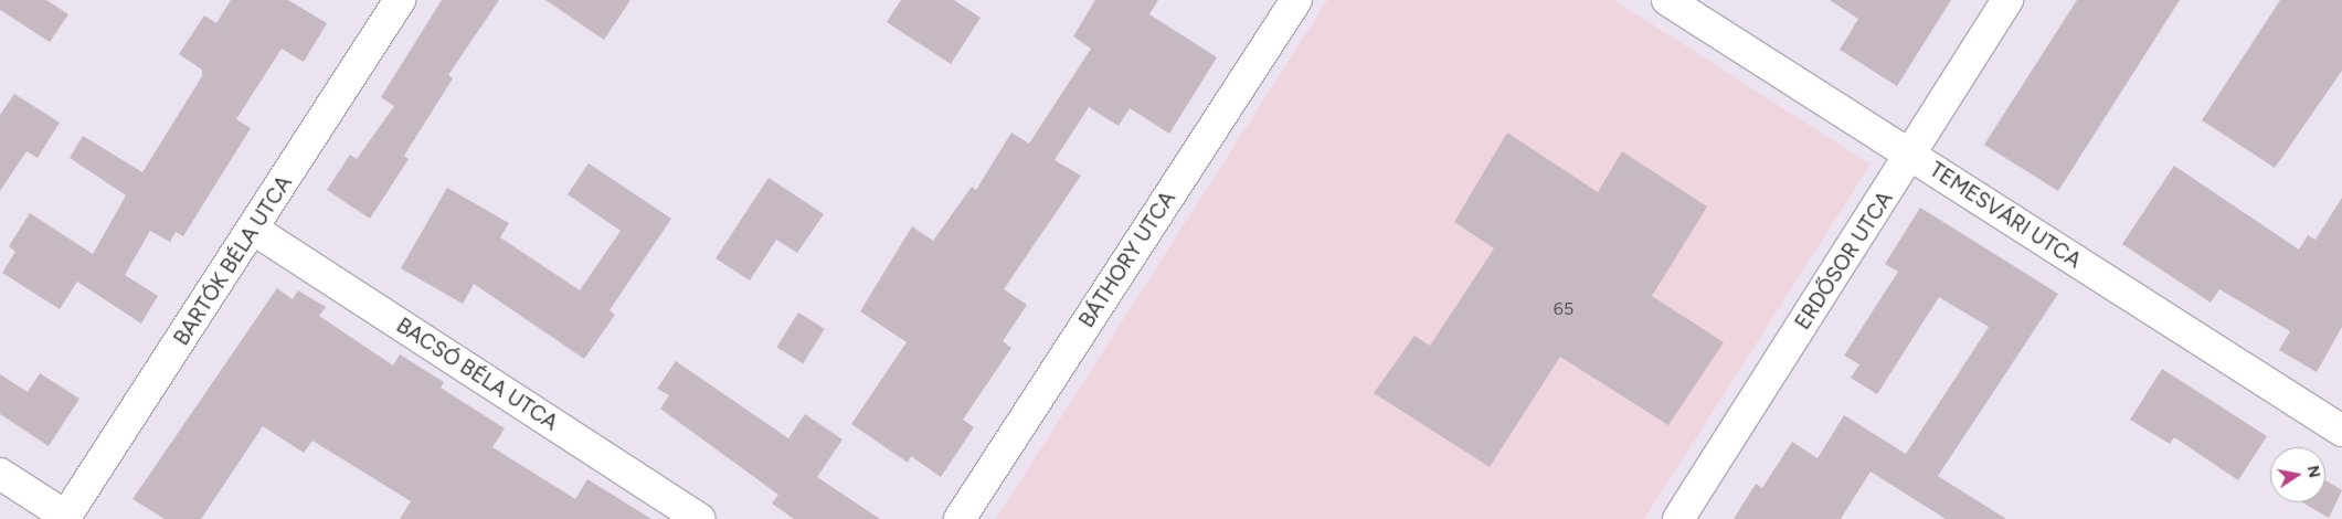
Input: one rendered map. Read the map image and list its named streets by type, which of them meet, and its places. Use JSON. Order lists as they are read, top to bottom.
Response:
{
  "streets": {
    "street": [
      "TEMESVÁRI UTCA",
      "BÁTHORY UTCA",
      "BARTÓK BÉLA UTCA",
      "ERDŐSOR UTCA",
      "BACSÓ BÉLA UTCA"
    ]
  },
  "crossings": [
    ["TEMESVÁRI UTCA", "ERDŐSOR UTCA"],
    ["BARTÓK BÉLA UTCA", "BACSÓ BÉLA UTCA"]
  ],
  "house_numbers": ["65"],
  "north": "right"
}
